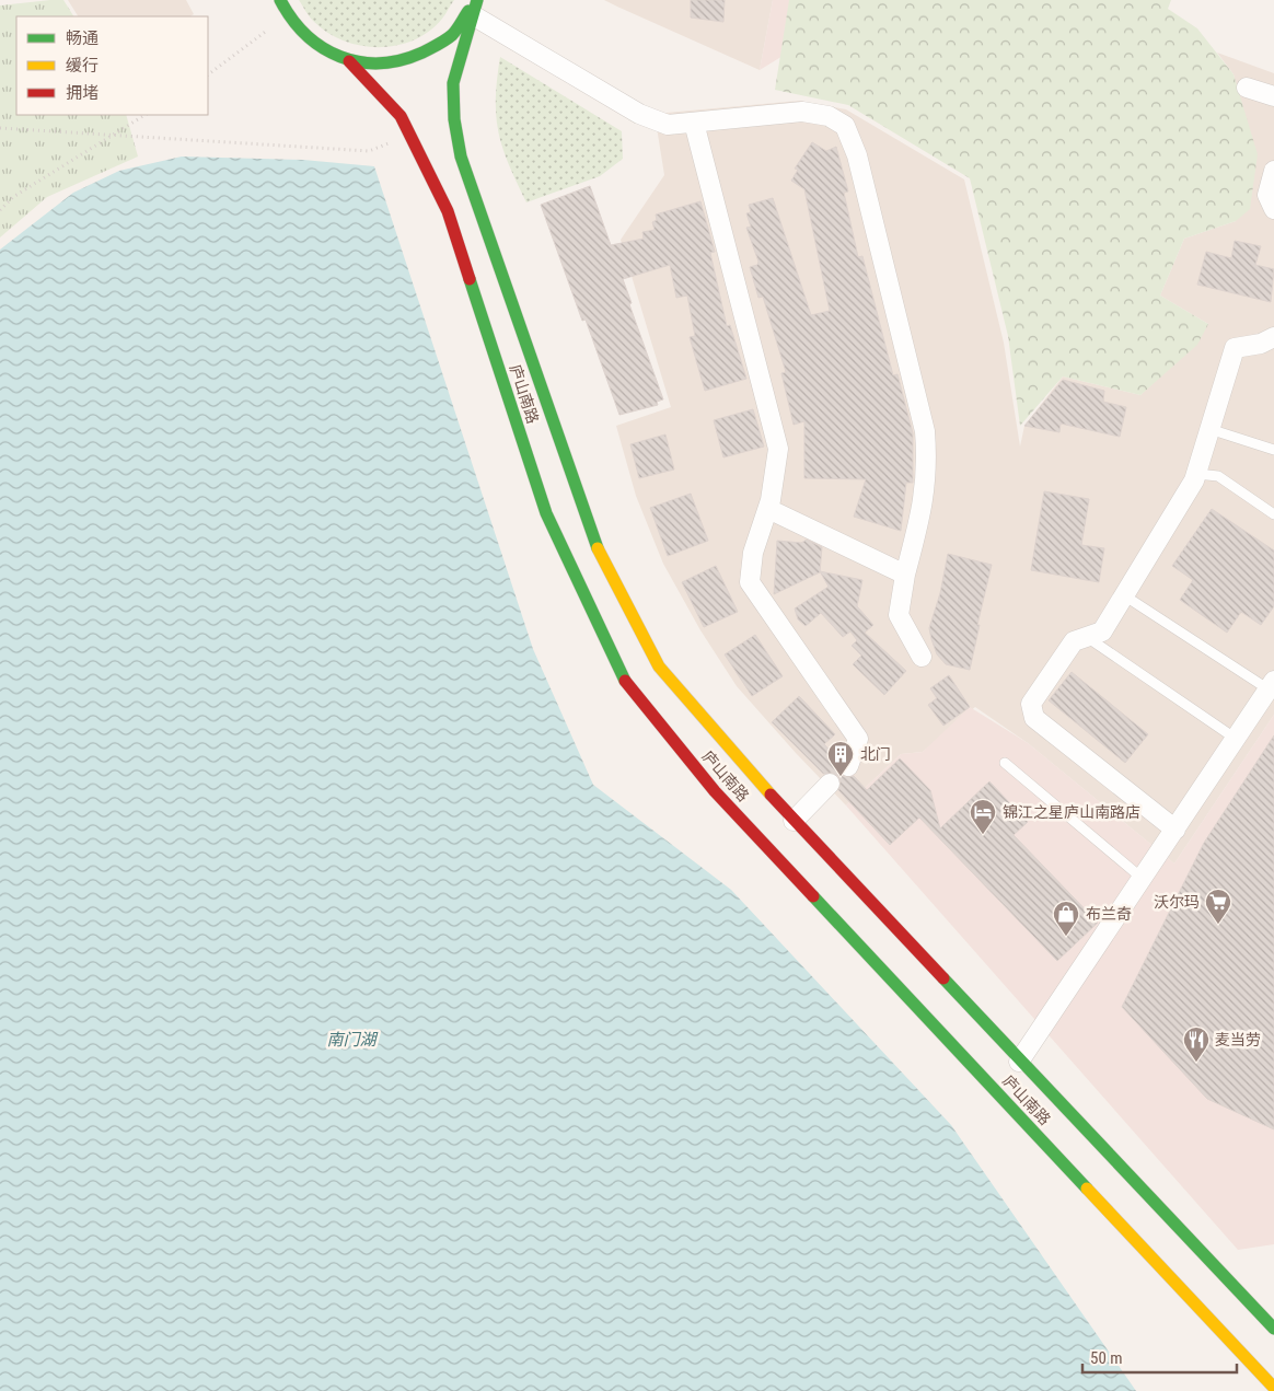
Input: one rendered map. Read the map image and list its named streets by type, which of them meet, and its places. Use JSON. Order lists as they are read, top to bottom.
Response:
{
  "streets": {
    "main road": ["庐山南路"]
  },
  "water": ["南门湖"],
  "places": {
    "building": ["北门"],
    "hotel": ["锦江之星庐山南路店"],
    "supermarket": ["沃尔玛"],
    "shop": ["布兰奇"],
    "restaurant": ["麦当劳"]
  },
  "legend": ["畅通", "缓行", "拥堵"],
  "scale_bar": "50 m"
}
